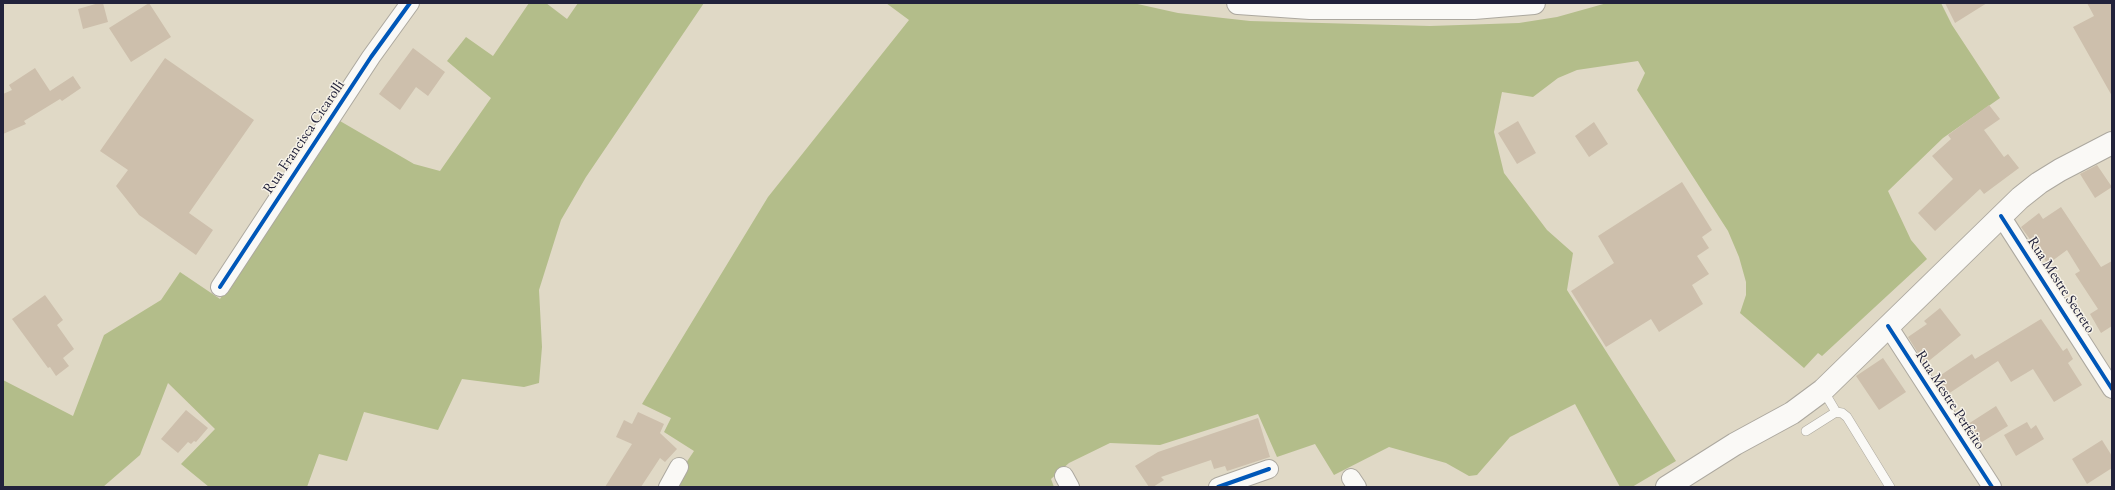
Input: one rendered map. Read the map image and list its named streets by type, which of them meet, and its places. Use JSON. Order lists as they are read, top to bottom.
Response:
{
  "streets": {
    "street": ["Rua Francisca Cicarolli", "Rua Mestre Secreto", "Rua Mestre Perfeito"]
  }
}
